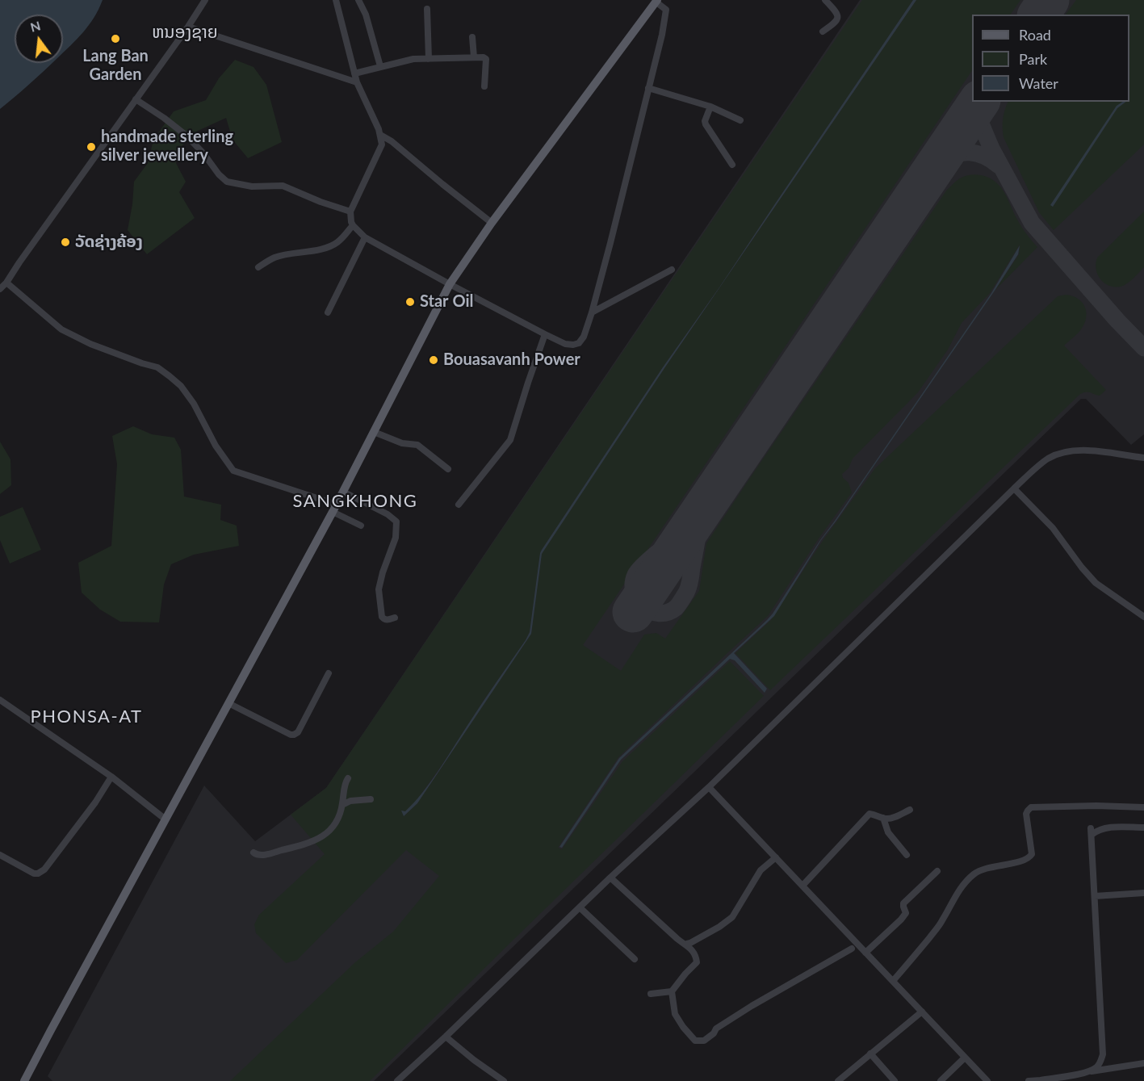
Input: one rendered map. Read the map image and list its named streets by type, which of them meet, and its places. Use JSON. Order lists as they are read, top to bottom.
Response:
{
  "districts": ["ຫນອງຊາຍ", "SANGKHONG", "PHONSA-AT"],
  "places": [
    "Lang Ban Garden",
    "handmade sterling silver jewellery",
    "ວັດຊ່າງຄ້ອງ",
    "Star Oil",
    "Bouasavanh Power"
  ],
  "legend": ["Road", "Park", "Water"],
  "north": "top"
}
